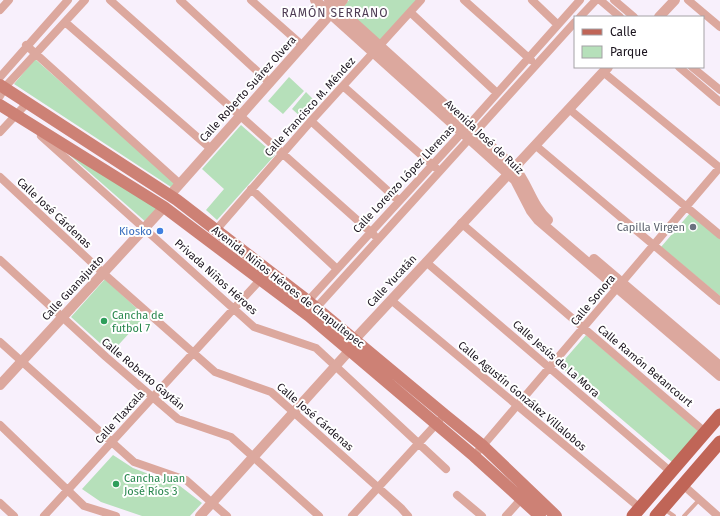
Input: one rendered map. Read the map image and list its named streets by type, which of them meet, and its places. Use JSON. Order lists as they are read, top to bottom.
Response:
{
  "streets": {
    "main road": ["Avenida Niños Héroes de Chapultepec"],
    "street": [
      "Calle Roberto Suárez Olvera",
      "Calle Francisco M. Méndez",
      "Avenida José de Ruiz",
      "Calle Lorenzo López Llerenas",
      "Calle José Cárdenas",
      "Privada Niños Héroes",
      "Calle Yucatán",
      "Calle Guanajuato",
      "Calle Sonora",
      "Calle Jesús de La Mora",
      "Calle Ramón Betancourt",
      "Calle Roberto Gaytán",
      "Calle Agustín González Villalobos",
      "Calle Tlaxcala"
    ]
  },
  "crossings": [
    ["Calle Roberto Suárez Olvera", "Avenida José de Ruiz"],
    ["Calle Roberto Suárez Olvera", "Avenida Niños Héroes de Chapultepec"],
    ["Calle Francisco M. Méndez", "Avenida José de Ruiz"],
    ["Calle Francisco M. Méndez", "Avenida Niños Héroes de Chapultepec"],
    ["Avenida José de Ruiz", "Calle Lorenzo López Llerenas"],
    ["Avenida José de Ruiz", "Calle Yucatán"],
    ["Avenida José de Ruiz", "Calle Sonora"],
    ["Calle Lorenzo López Llerenas", "Avenida Niños Héroes de Chapultepec"],
    ["Calle José Cárdenas", "Calle Yucatán"],
    ["Calle José Cárdenas", "Calle Guanajuato"],
    ["Calle José Cárdenas", "Calle Tlaxcala"],
    ["Privada Niños Héroes", "Calle Yucatán"],
    ["Privada Niños Héroes", "Avenida Niños Héroes de Chapultepec"],
    ["Privada Niños Héroes", "Calle Guanajuato"],
    ["Privada Niños Héroes", "Calle Tlaxcala"],
    ["Calle Yucatán", "Avenida Niños Héroes de Chapultepec"],
    ["Calle Yucatán", "Calle Jesús de La Mora"],
    ["Calle Yucatán", "Calle Ramón Betancourt"],
    ["Calle Yucatán", "Calle Roberto Gaytán"],
    ["Calle Yucatán", "Calle Agustín González Villalobos"],
    ["Avenida Niños Héroes de Chapultepec", "Calle Guanajuato"],
    ["Avenida Niños Héroes de Chapultepec", "Calle Sonora"],
    ["Avenida Niños Héroes de Chapultepec", "Calle Tlaxcala"],
    ["Calle Guanajuato", "Calle Roberto Gaytán"],
    ["Calle Sonora", "Calle Jesús de La Mora"],
    ["Calle Sonora", "Calle Ramón Betancourt"],
    ["Calle Sonora", "Calle Agustín González Villalobos"],
    ["Calle Roberto Gaytán", "Calle Tlaxcala"]
  ],
  "districts": ["RAMÓN SERRANO"],
  "places": [
    "Capilla Virgen",
    "Kiosko",
    "Cancha de futbol 7",
    "Cancha Juan José Ríos 3"
  ],
  "legend": ["Calle", "Parque"]
}
